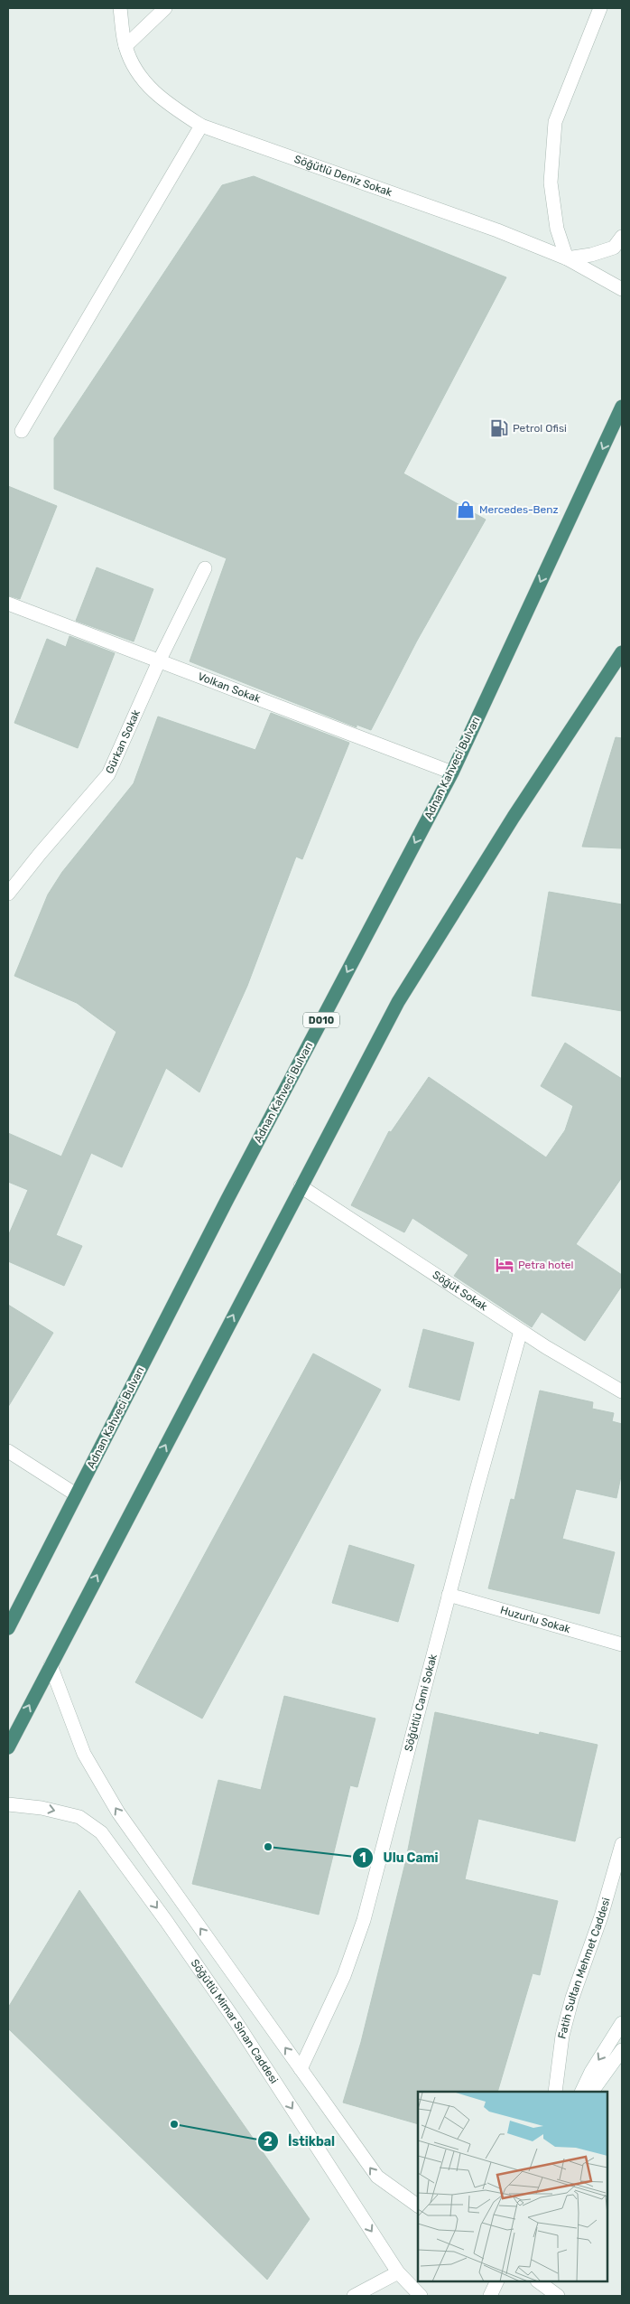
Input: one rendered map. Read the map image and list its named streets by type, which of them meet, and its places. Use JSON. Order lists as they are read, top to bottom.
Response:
{
  "streets": {
    "highway": ["Adnan Kahveci Bulvarı", "D010"],
    "street": [
      "Söğütlü Deniz Sokak",
      "Volkan Sokak",
      "Gürkan Sokak",
      "Söğüt Sokak",
      "Huzurlu Sokak",
      "Söğütlü Cami Sokak",
      "Fatih Sultan Mehmet Caddesi",
      "Söğütlü Mimar Sinan Caddesi"
    ]
  },
  "crossings": [
    ["Volkan Sokak", "Gürkan Sokak"],
    ["Volkan Sokak", "Adnan Kahveci Bulvarı"],
    ["Söğüt Sokak", "Söğütlü Cami Sokak"],
    ["Huzurlu Sokak", "Söğütlü Cami Sokak"]
  ],
  "places": {
    "fuel station": ["Petrol Ofisi"],
    "shop": ["Mercedes-Benz"],
    "hotel": ["Petra hotel"],
    "other": ["Ulu Cami", "İstikbal"]
  }
}
